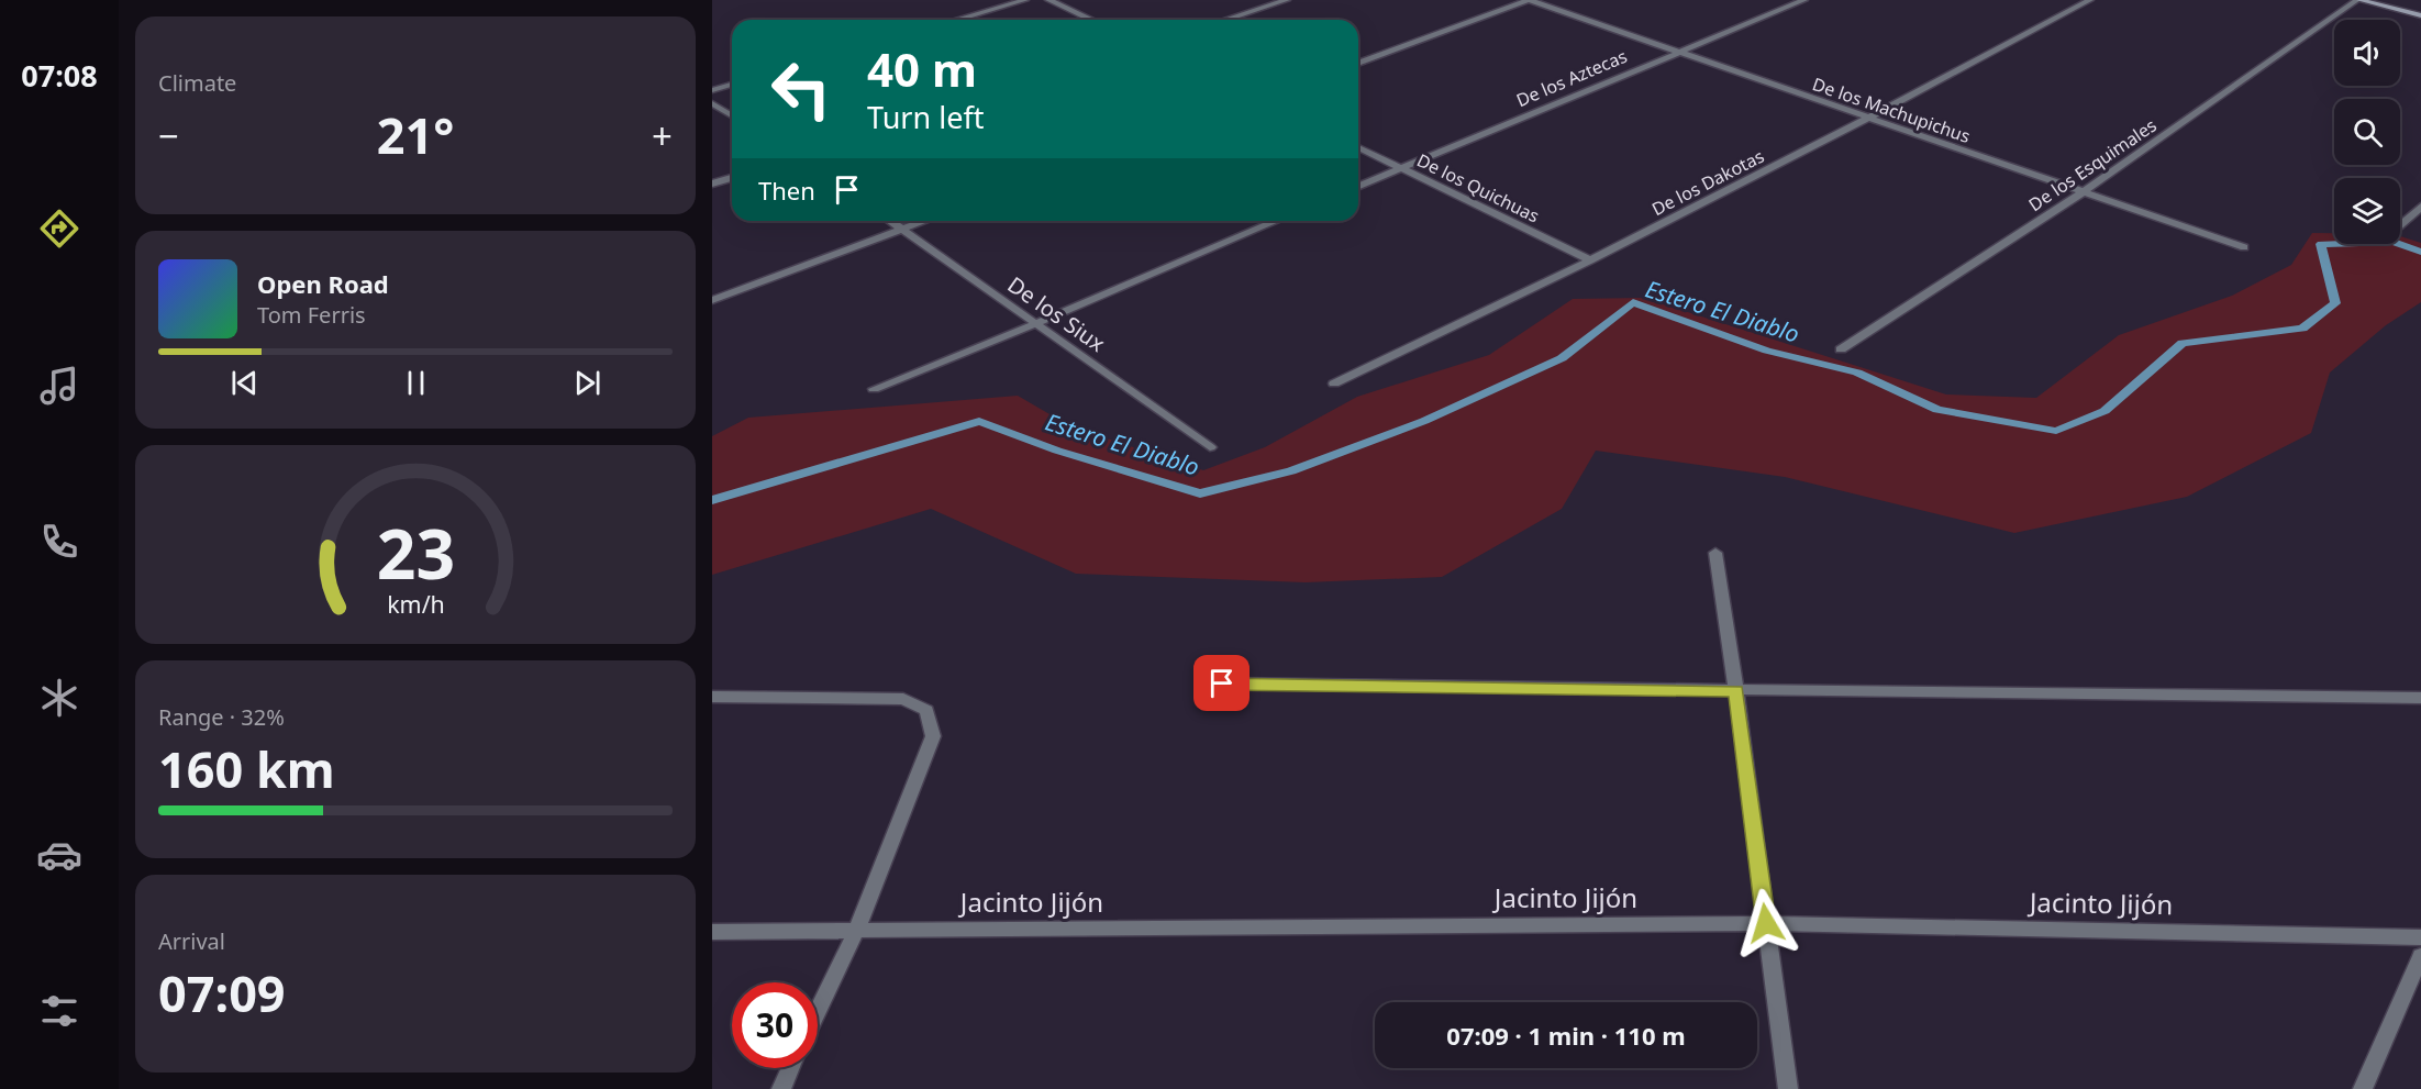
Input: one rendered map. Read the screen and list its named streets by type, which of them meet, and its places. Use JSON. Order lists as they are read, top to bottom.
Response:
{
  "streets": {
    "street": [
      "De los Aztecas",
      "De los Machupichus",
      "De los Esquimales",
      "De los Dakotas",
      "De los Quichuas",
      "De los Siux",
      "Jacinto Jijón"
    ]
  },
  "crossings": [
    ["De los Aztecas", "De los Machupichus"],
    ["De los Aztecas", "De los Quichuas"],
    ["De los Machupichus", "De los Esquimales"],
    ["De los Machupichus", "De los Dakotas"],
    ["De los Dakotas", "De los Quichuas"]
  ],
  "water": ["Estero El Diablo"],
  "page": {
    "tabs": "07:08",
    "tile": [
      "Climate",
      ["Range · 32%", "160 km"],
      ["Arrival", "07:09"]
    ],
    "turn": ["40 m", "Turn left"],
    "heat": ["−", "21°", "+"],
    "then": "Then",
    "song": ["Open Road", "Tom Ferris"],
    "limit": "30",
    "trip": "07:09 · 1 min · 110 m",
    "gauge": ["23", "km/h"]
  }
}
